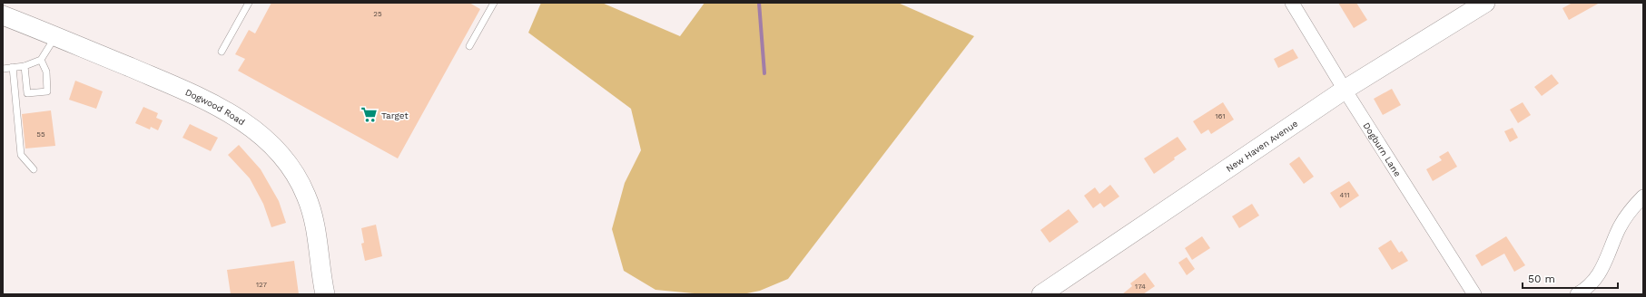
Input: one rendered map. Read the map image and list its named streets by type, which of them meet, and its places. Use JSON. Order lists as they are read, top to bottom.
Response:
{
  "streets": {
    "street": ["Dogwood Road", "New Haven Avenue", "Dogburn Lane"]
  },
  "crossings": [
    ["New Haven Avenue", "Dogburn Lane"]
  ],
  "places": {
    "supermarket": ["Target"]
  },
  "house_numbers": [
    "25",
    "161",
    "55",
    "411",
    "127",
    "174"
  ],
  "scale_bar": "50 m"
}
